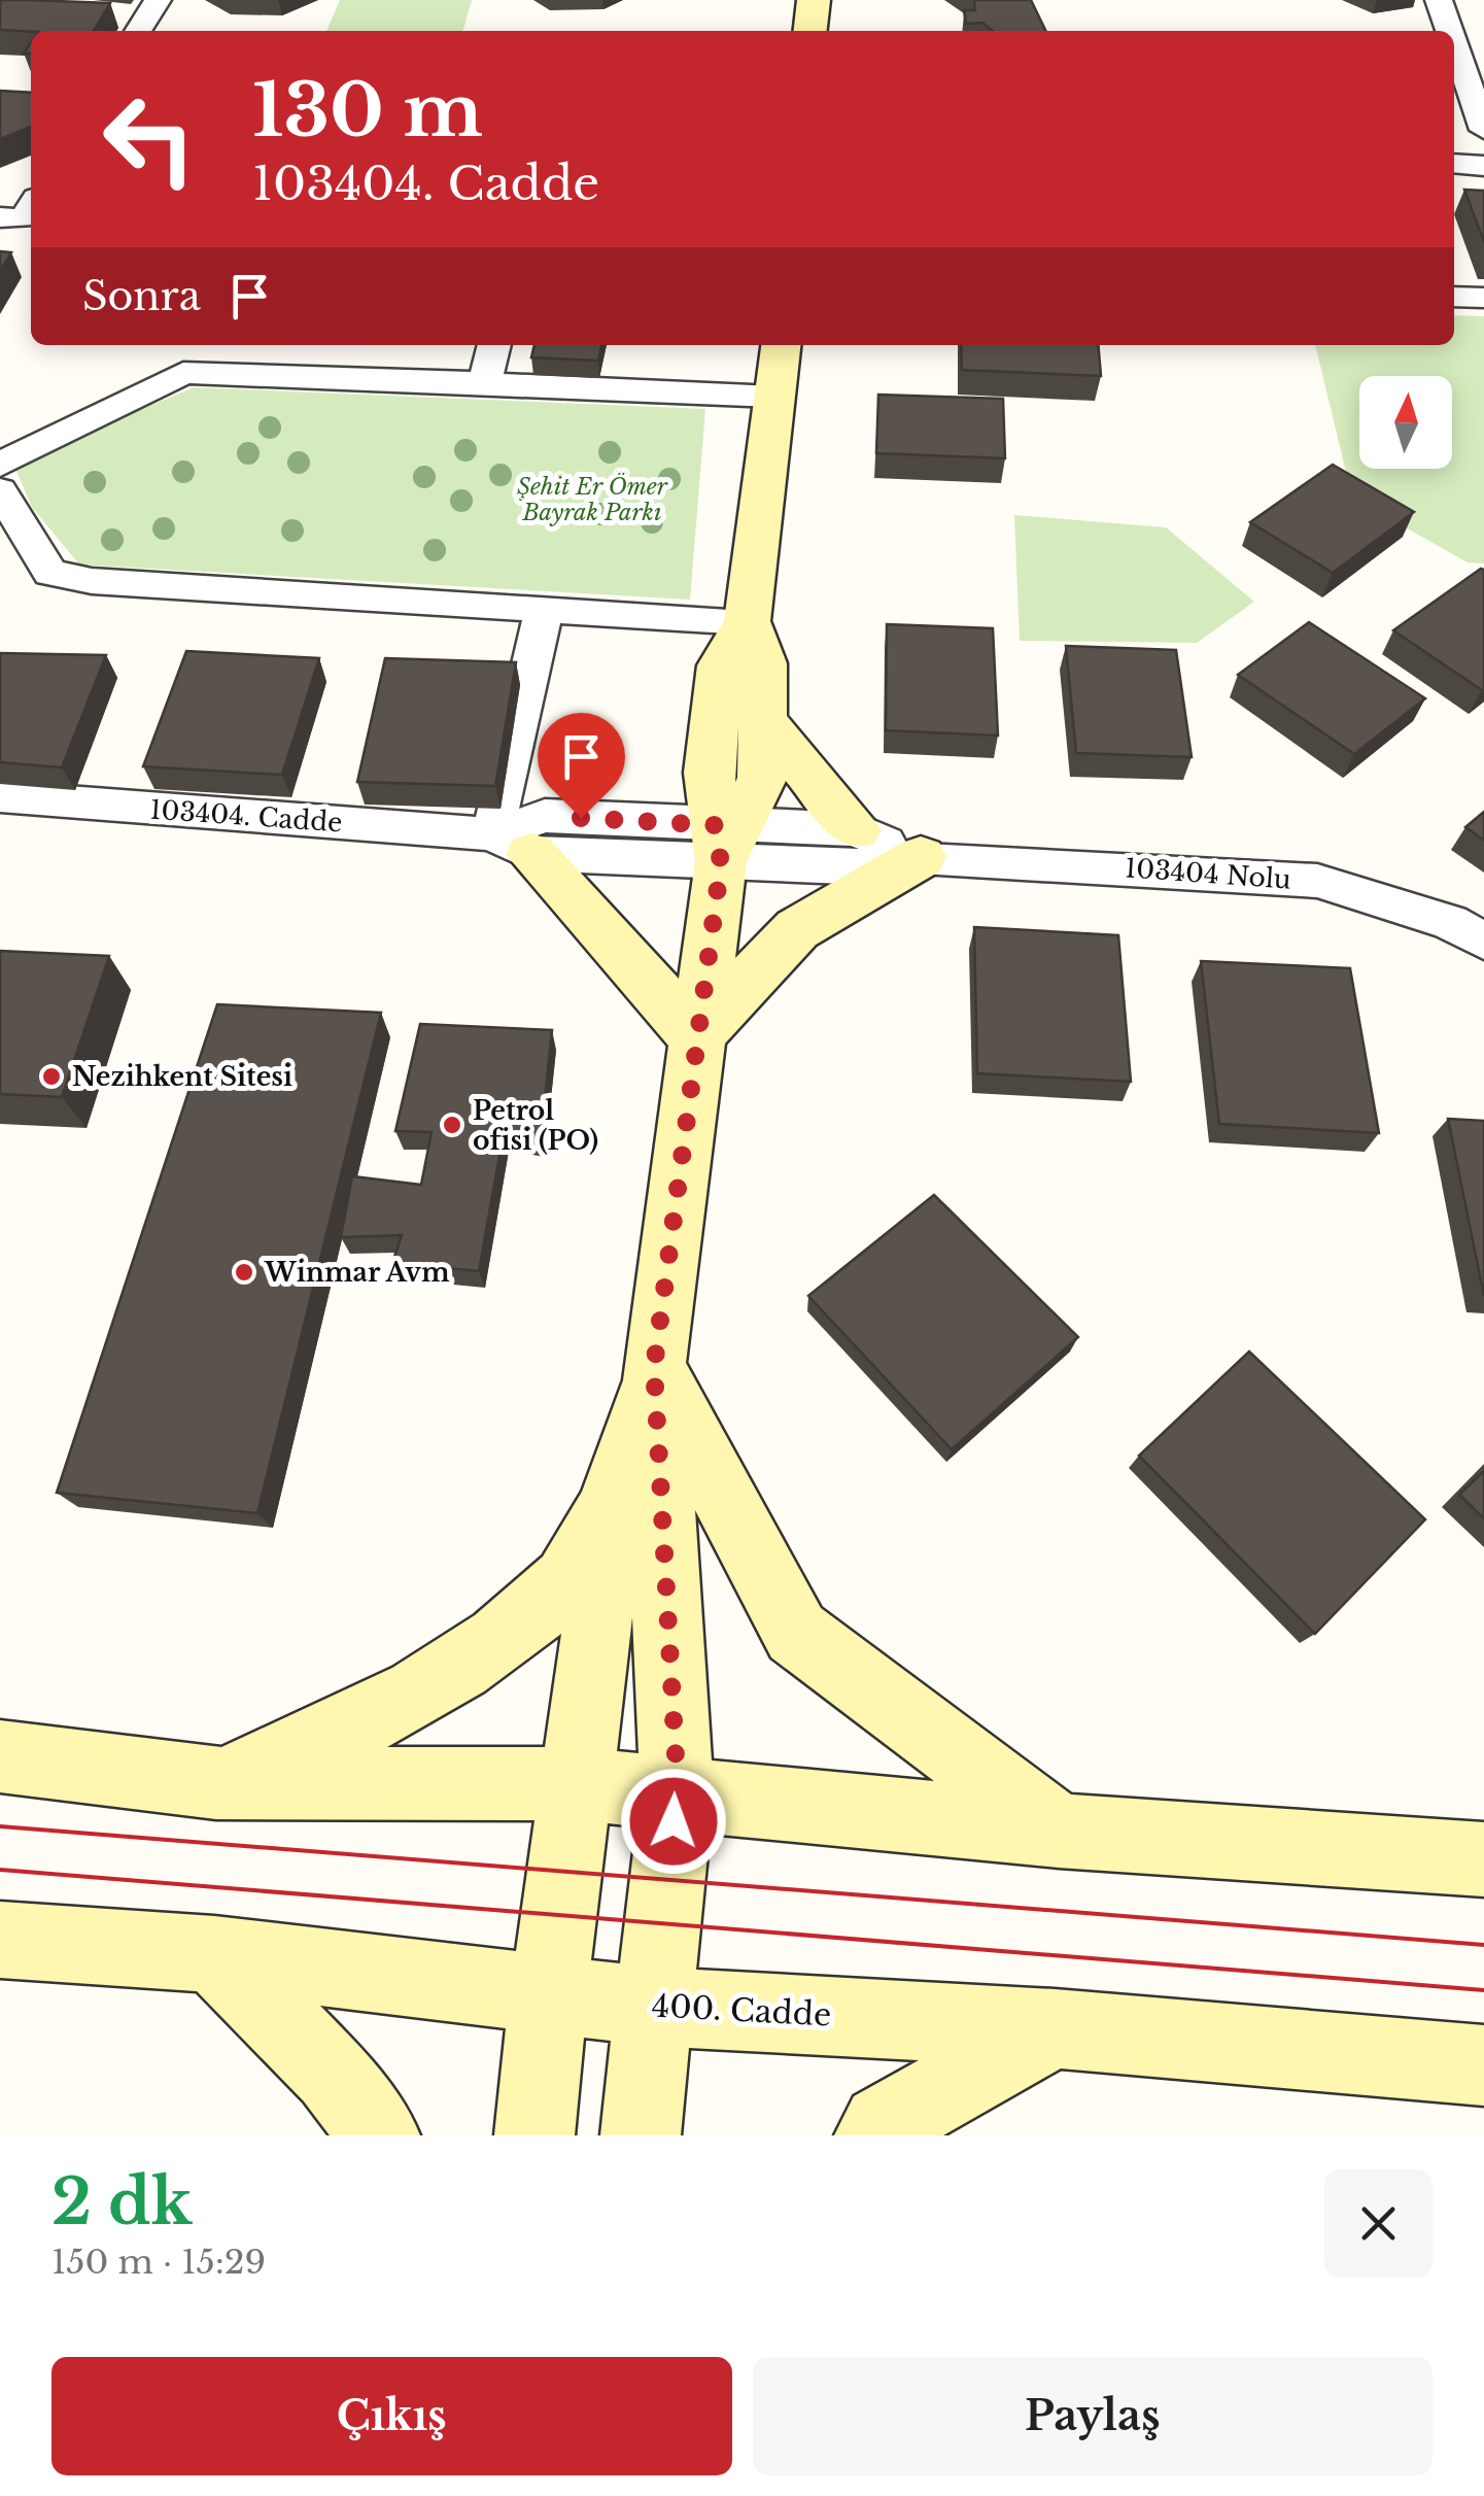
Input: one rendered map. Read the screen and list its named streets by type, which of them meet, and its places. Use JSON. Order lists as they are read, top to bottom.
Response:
{
  "streets": {
    "main road": ["400. Cadde"],
    "street": ["103404. Cadde", "103404 Nolu"]
  },
  "crossings": [
    ["103404. Cadde", "103404 Nolu"]
  ],
  "parks": ["Şehit Er Ömer Bayrak Parkı"],
  "places": ["Nezihkent Sitesi", "Petrol ofisi (PO)", "Winmar Avm"],
  "north": "top",
  "page": {
    "turn": ["130 m", "103404. Cadde"],
    "then": "Sonra",
    "heading": ["2 dk", "150 m · 15:29"],
    "buttons": ["Çıkış", "Paylaş"]
  }
}
